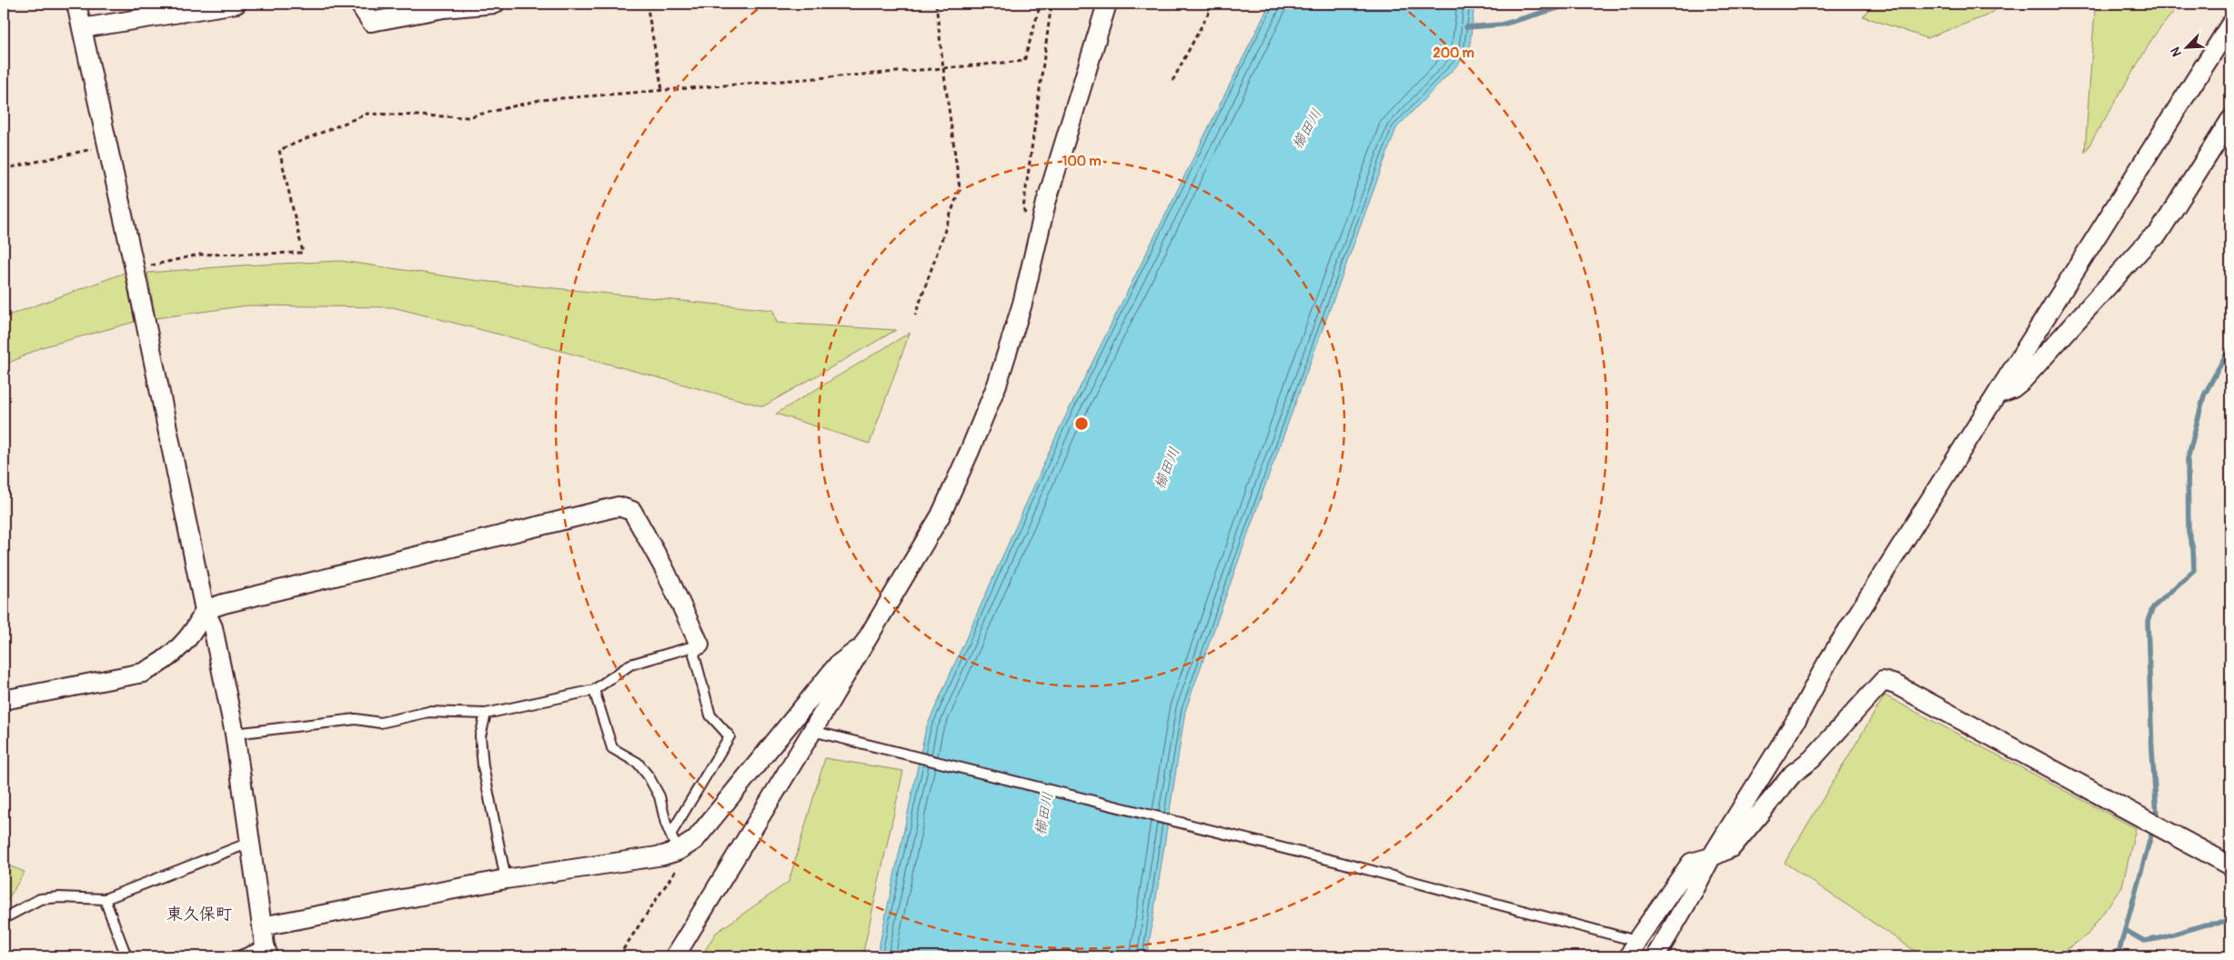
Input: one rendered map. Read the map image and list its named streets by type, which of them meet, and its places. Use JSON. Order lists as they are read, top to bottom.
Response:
{
  "districts": ["東久保町"],
  "water": ["櫛田川"],
  "north": "bottom left",
  "rings": ["200 m", "100 m"]
}
